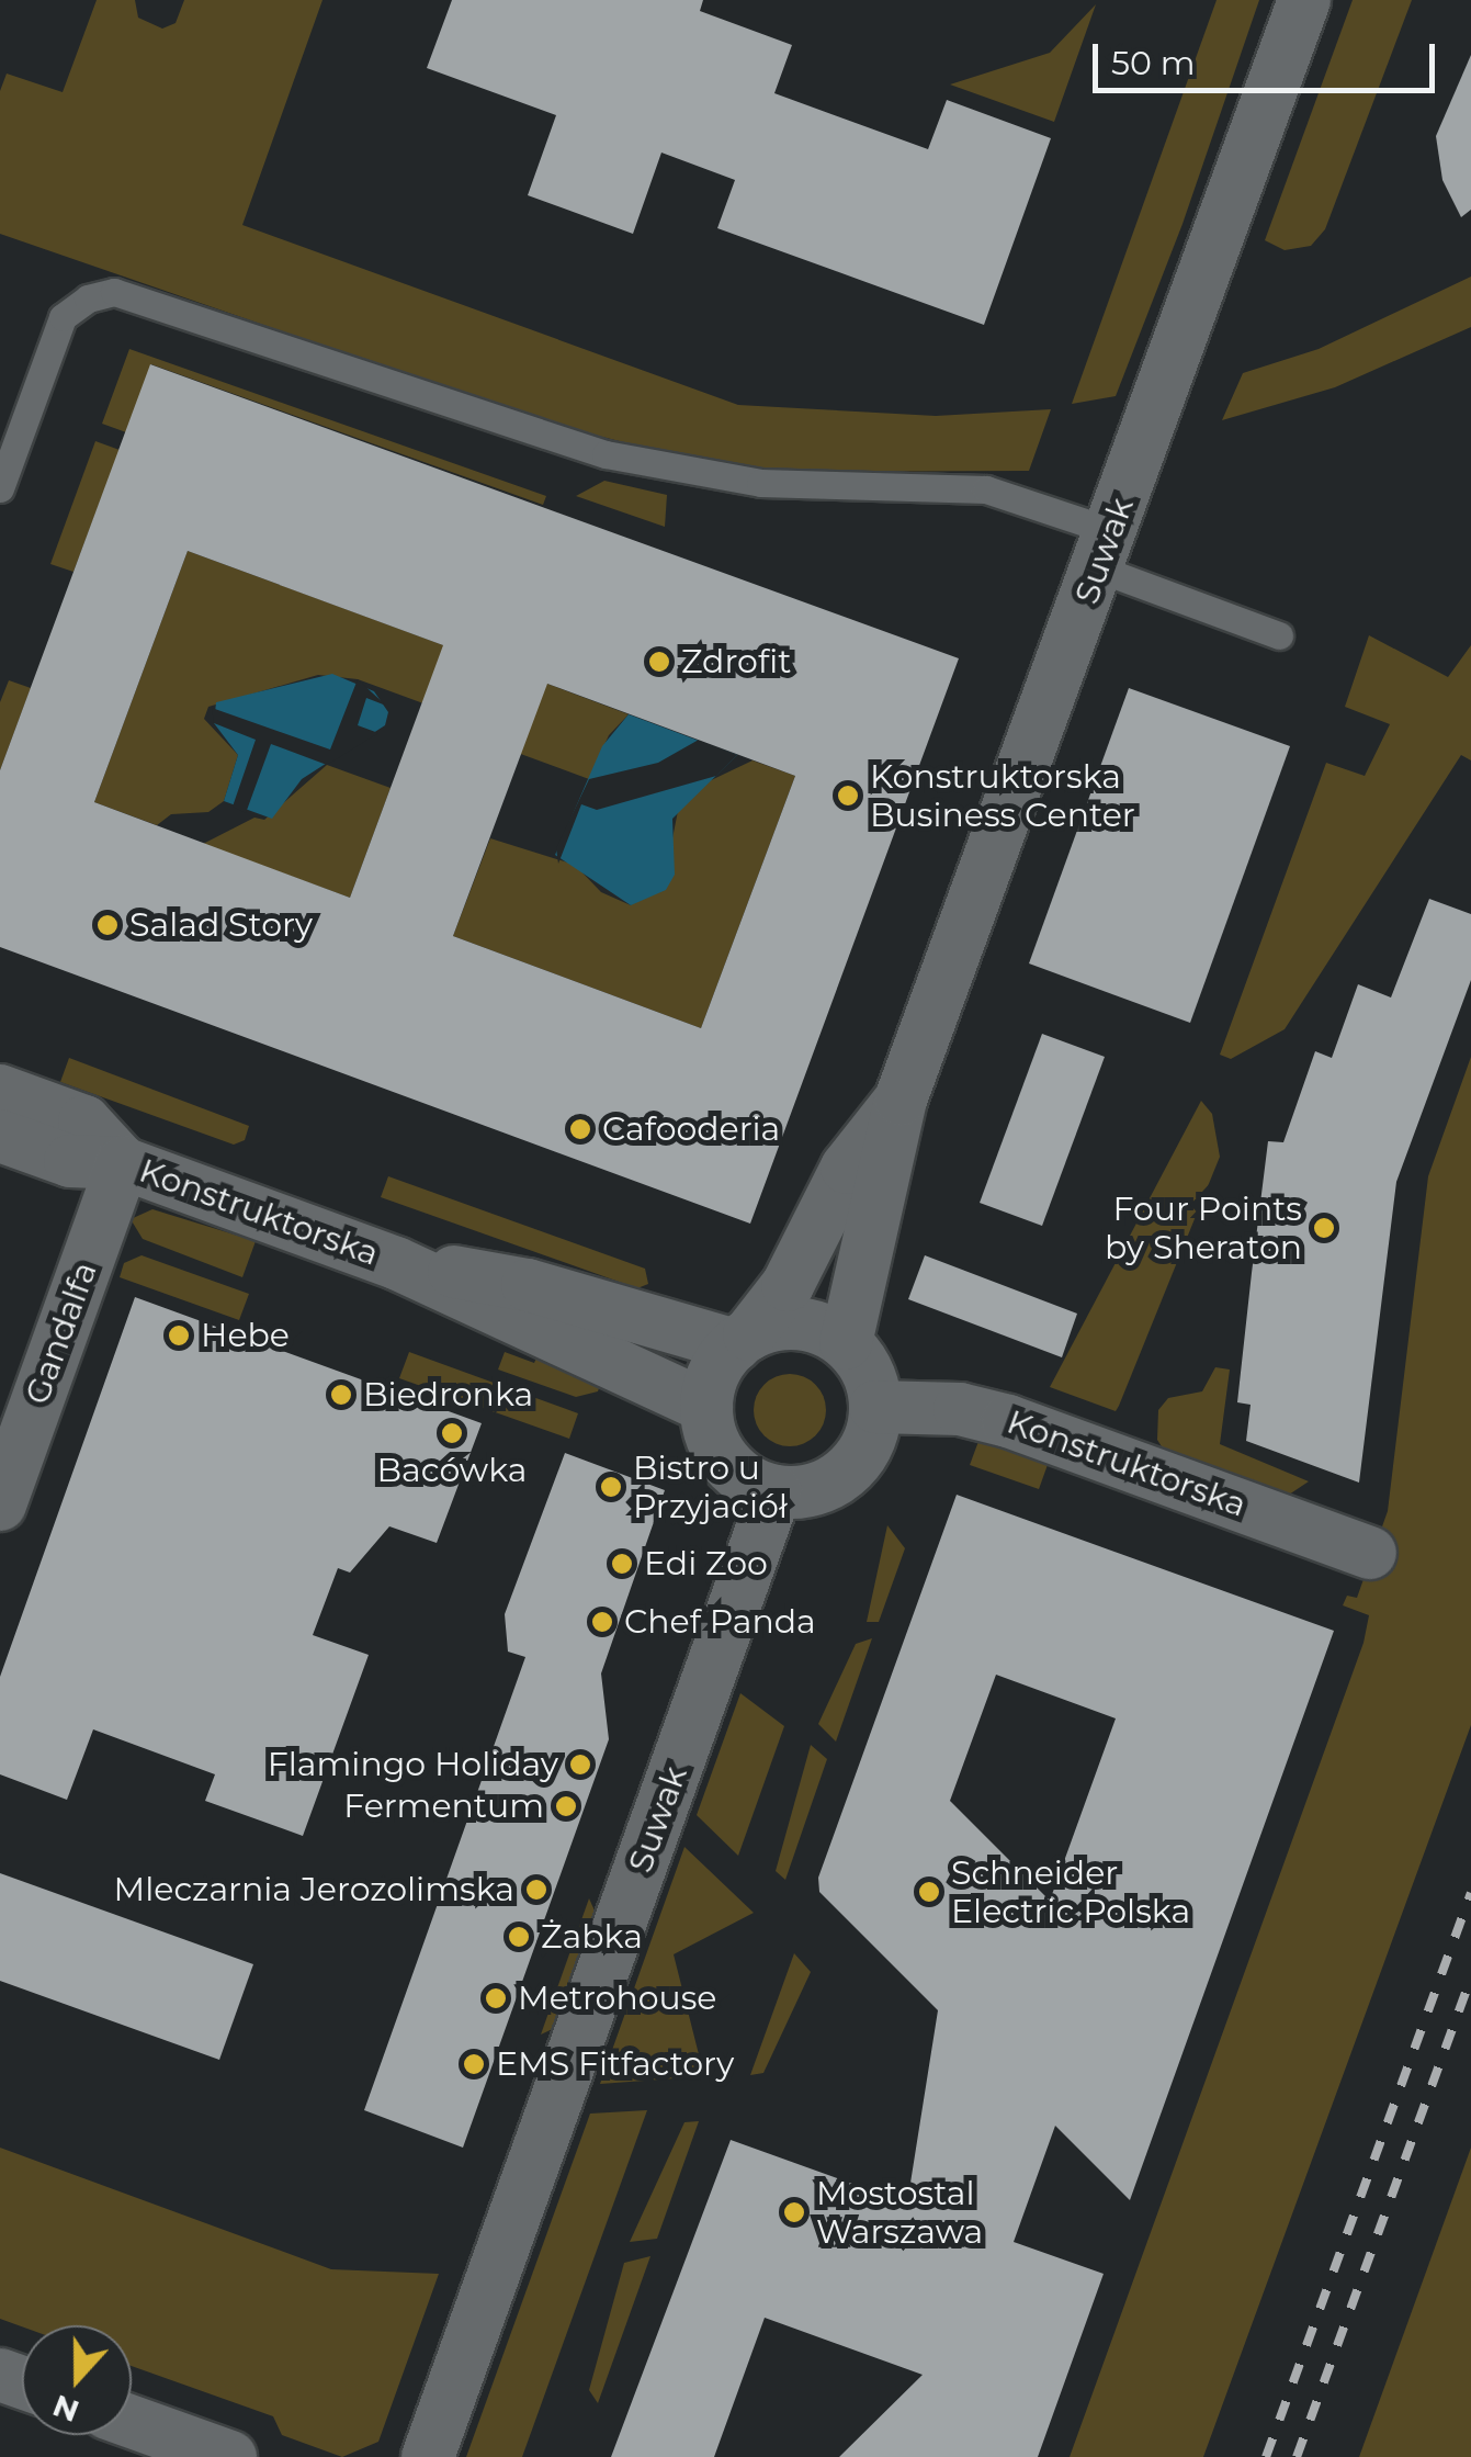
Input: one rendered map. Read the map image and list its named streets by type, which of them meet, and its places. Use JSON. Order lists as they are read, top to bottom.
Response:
{
  "streets": {
    "street": ["Suwak", "Konstruktorska", "Gandalfa"]
  },
  "crossings": [
    ["Suwak", "Konstruktorska"],
    ["Konstruktorska", "Gandalfa"]
  ],
  "places": [
    "Zdrofit",
    "Konstruktorska Business Center",
    "Salad Story",
    "Cafooderia",
    "Four Points by Sheraton",
    "Hebe",
    "Biedronka",
    "Bacówka",
    "Bistro u Przyjaciół",
    "Edi Zoo",
    "Chef Panda",
    "Flamingo Holiday",
    "Fermentum",
    "Mleczarnia Jerozolimska",
    "Schneider Electric Polska",
    "Żabka",
    "Metrohouse",
    "EMS Fitfactory",
    "Mostostal Warszawa"
  ],
  "scale_bar": "50 m",
  "north": "bottom"
}
